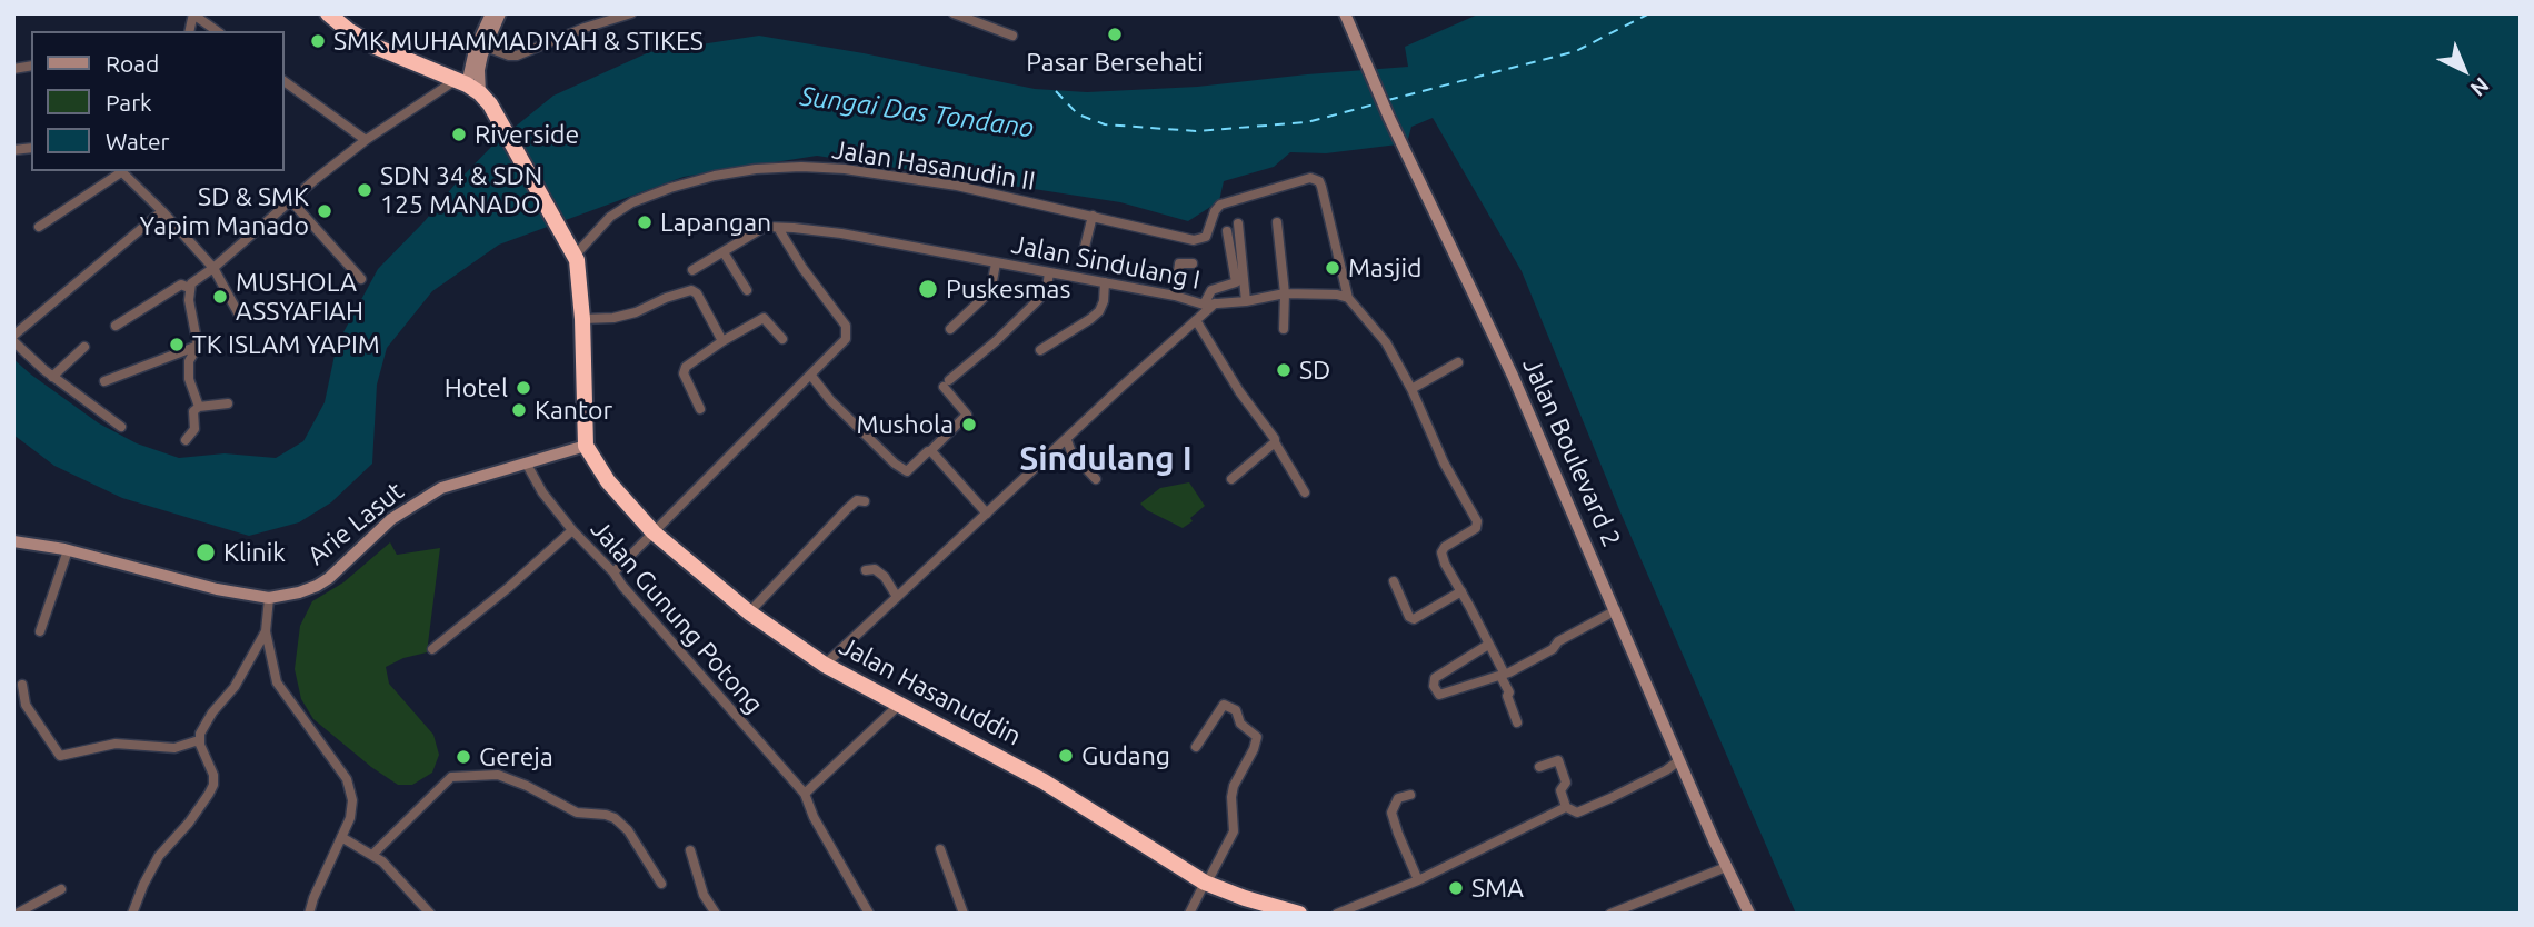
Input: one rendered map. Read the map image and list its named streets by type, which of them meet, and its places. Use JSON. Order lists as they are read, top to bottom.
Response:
{
  "streets": {
    "highway": ["Jalan Hasanuddin"],
    "main road": ["Jalan Boulevard 2", "Arie Lasut"],
    "street": ["Jalan Hasanudin II", "Jalan Sindulang I", "Jalan Gunung Potong"]
  },
  "crossings": [
    ["Jalan Hasanudin II", "Jalan Sindulang I"],
    ["Arie Lasut", "Jalan Gunung Potong"],
    ["Arie Lasut", "Jalan Hasanuddin"]
  ],
  "districts": ["Sindulang I"],
  "water": ["Sungai Das Tondano"],
  "places": [
    "Pasar Bersehati",
    "SMK MUHAMMADIYAH & STIKES",
    "Riverside",
    "SDN 34 & SDN 125 MANADO",
    "SD & SMK Yapim Manado",
    "Lapangan",
    "Masjid",
    "Puskesmas",
    "MUSHOLA ASSYAFIAH",
    "TK ISLAM YAPIM",
    "SD",
    "Hotel",
    "Kantor",
    "Mushola",
    "Klinik",
    "Gudang",
    "Gereja",
    "SMA"
  ],
  "legend": ["Road", "Park", "Water"],
  "north": "bottom right"
}
